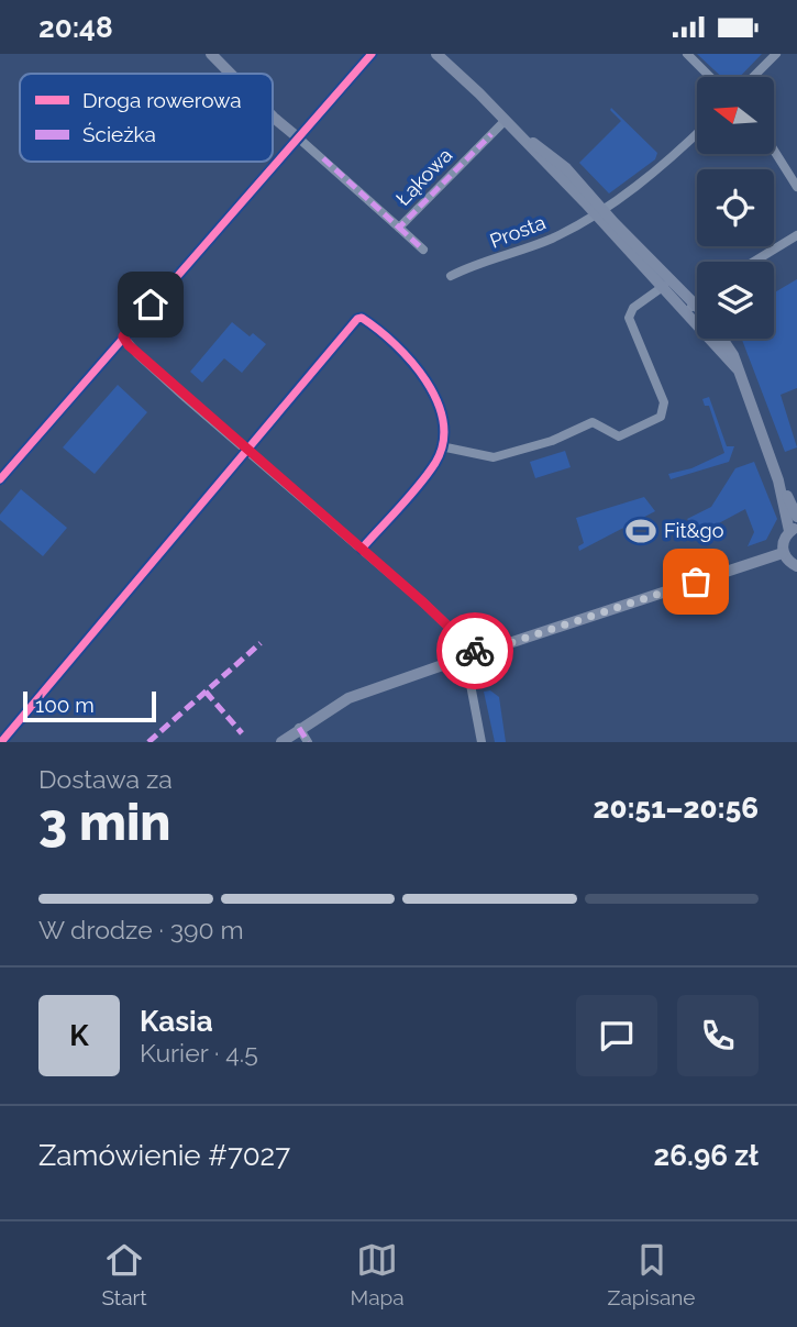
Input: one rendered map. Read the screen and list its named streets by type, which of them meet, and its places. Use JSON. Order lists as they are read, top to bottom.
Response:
{
  "streets": {
    "street": ["Łąkowa", "Prosta"]
  },
  "places": {
    "sports": ["Fit&go"]
  },
  "legend": ["Droga rowerowa", "Ścieżka"],
  "scale_bar": "100 m",
  "north": "left",
  "page": {
    "status": "20:48",
    "scale": "100 m",
    "heading": ["3 min", "Dostawa za", "20:51–20:56"],
    "panel": [
      "Kasia",
      "Kurier · 4.5",
      "Zamówienie #7027",
      "26.96 zł"
    ],
    "bar": "W drodze · 390 m",
    "round": "K",
    "tabs": ["Start", "Mapa", "Zapisane"]
  }
}
